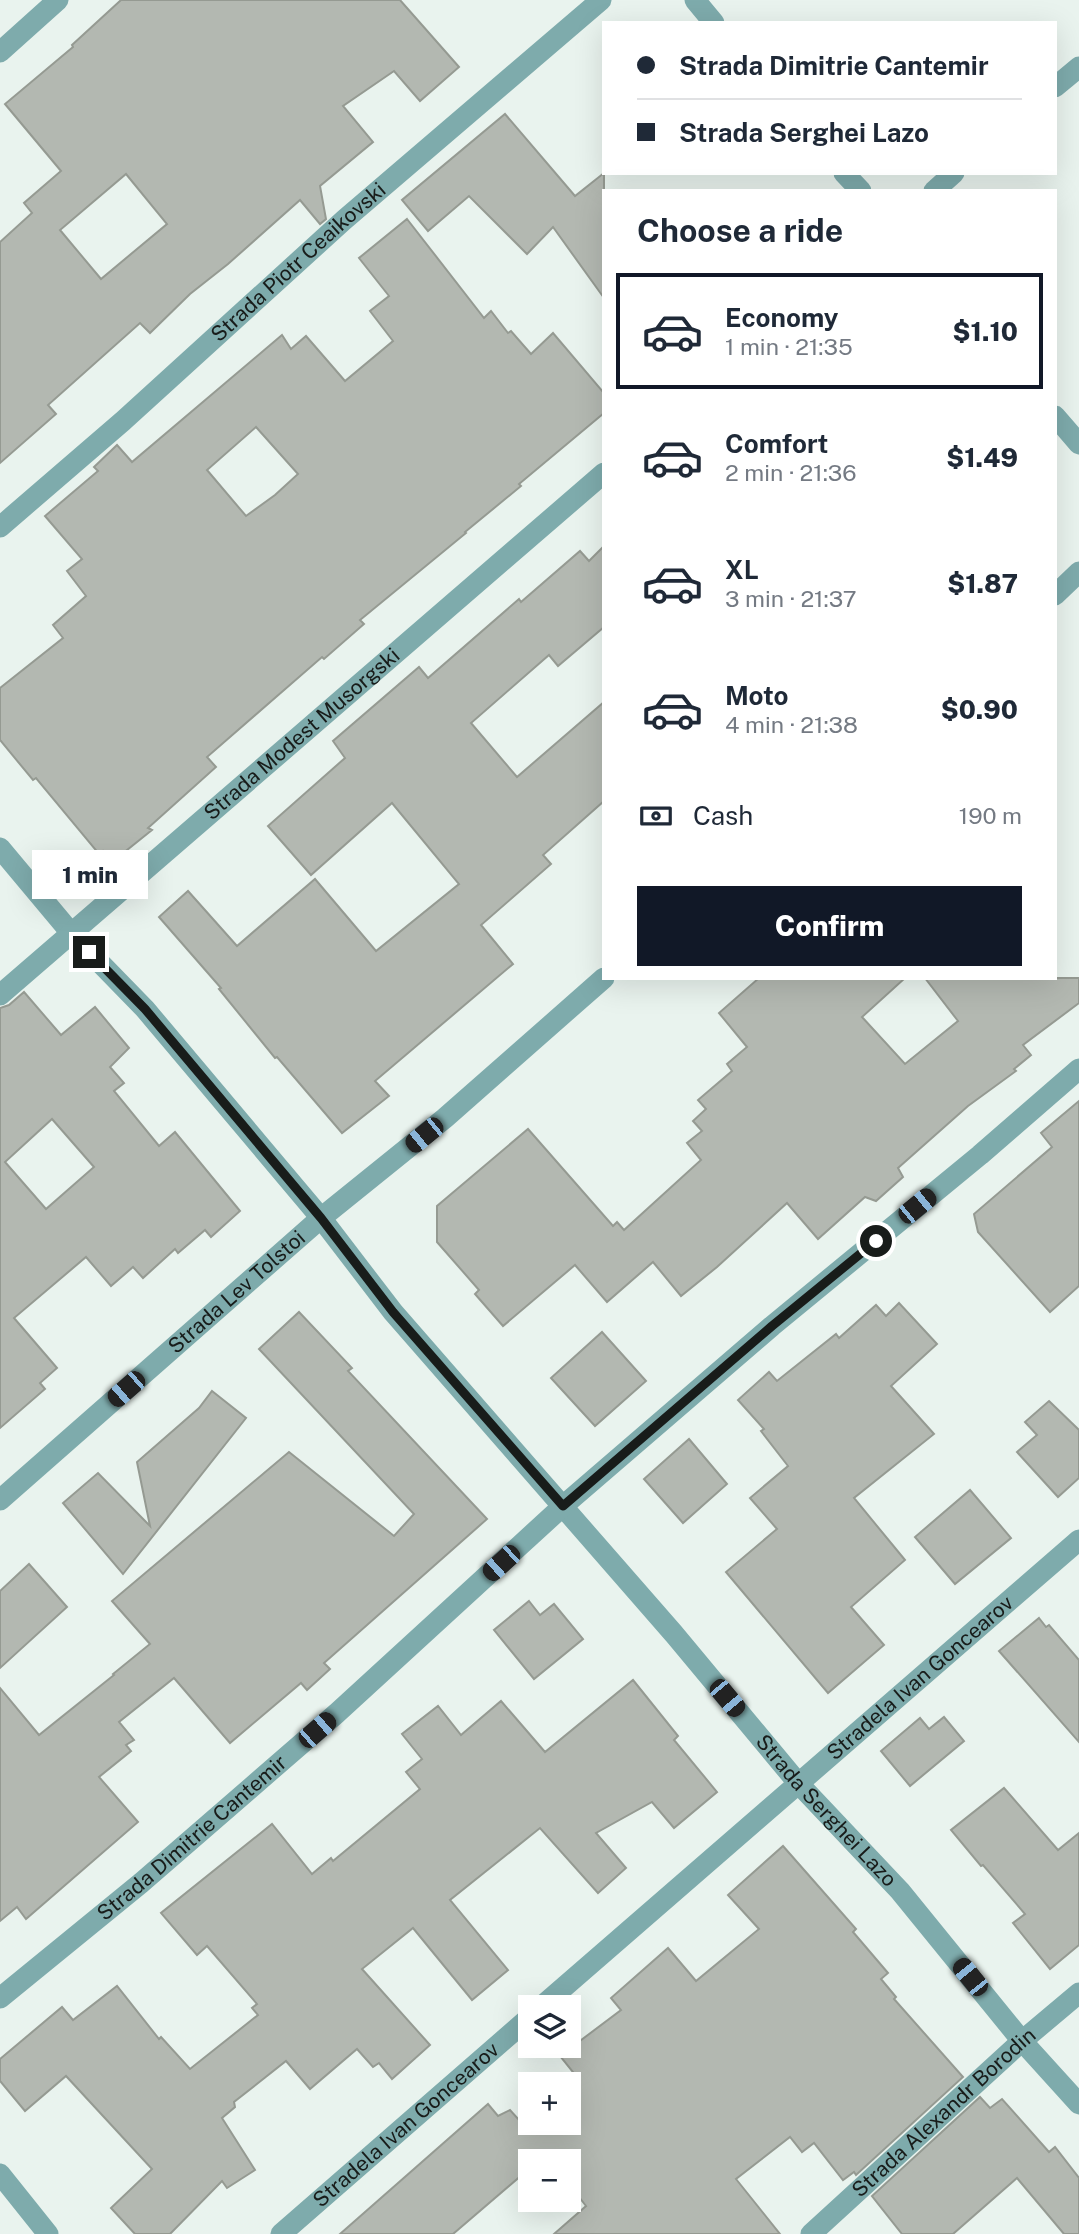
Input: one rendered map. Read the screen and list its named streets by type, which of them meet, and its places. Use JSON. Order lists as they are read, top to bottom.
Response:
{
  "streets": {
    "street": [
      "Strada Piotr Ceaikovski",
      "Strada Modest Musorgski",
      "Strada Lev Tolstoi",
      "Stradela Ivan Goncearov",
      "Strada Serghei Lazo",
      "Strada Dimitrie Cantemir",
      "Strada Alexandr Borodin"
    ]
  },
  "crossings": [
    ["Strada Modest Musorgski", "Strada Serghei Lazo"],
    ["Strada Lev Tolstoi", "Strada Serghei Lazo"],
    ["Stradela Ivan Goncearov", "Strada Serghei Lazo"],
    ["Strada Serghei Lazo", "Strada Dimitrie Cantemir"],
    ["Strada Serghei Lazo", "Strada Alexandr Borodin"]
  ],
  "page": {
    "banner": ["Strada Dimitrie Cantemir", "Strada Serghei Lazo"],
    "heading": "Choose a ride",
    "list": [
      {
        "name": "Economy",
        "note": "1 min · 21:35",
        "value": "$1.10"
      },
      {
        "name": "Comfort",
        "note": "2 min · 21:36",
        "value": "$1.49"
      },
      {
        "name": "XL",
        "note": "3 min · 21:37",
        "value": "$1.87"
      },
      {
        "name": "Moto",
        "note": "4 min · 21:38",
        "value": "$0.90"
      }
    ],
    "pay": ["Cash", "190 m"],
    "bubble": "1 min",
    "buttons": "Confirm",
    "map_buttons": ["+", "−"]
  }
}
